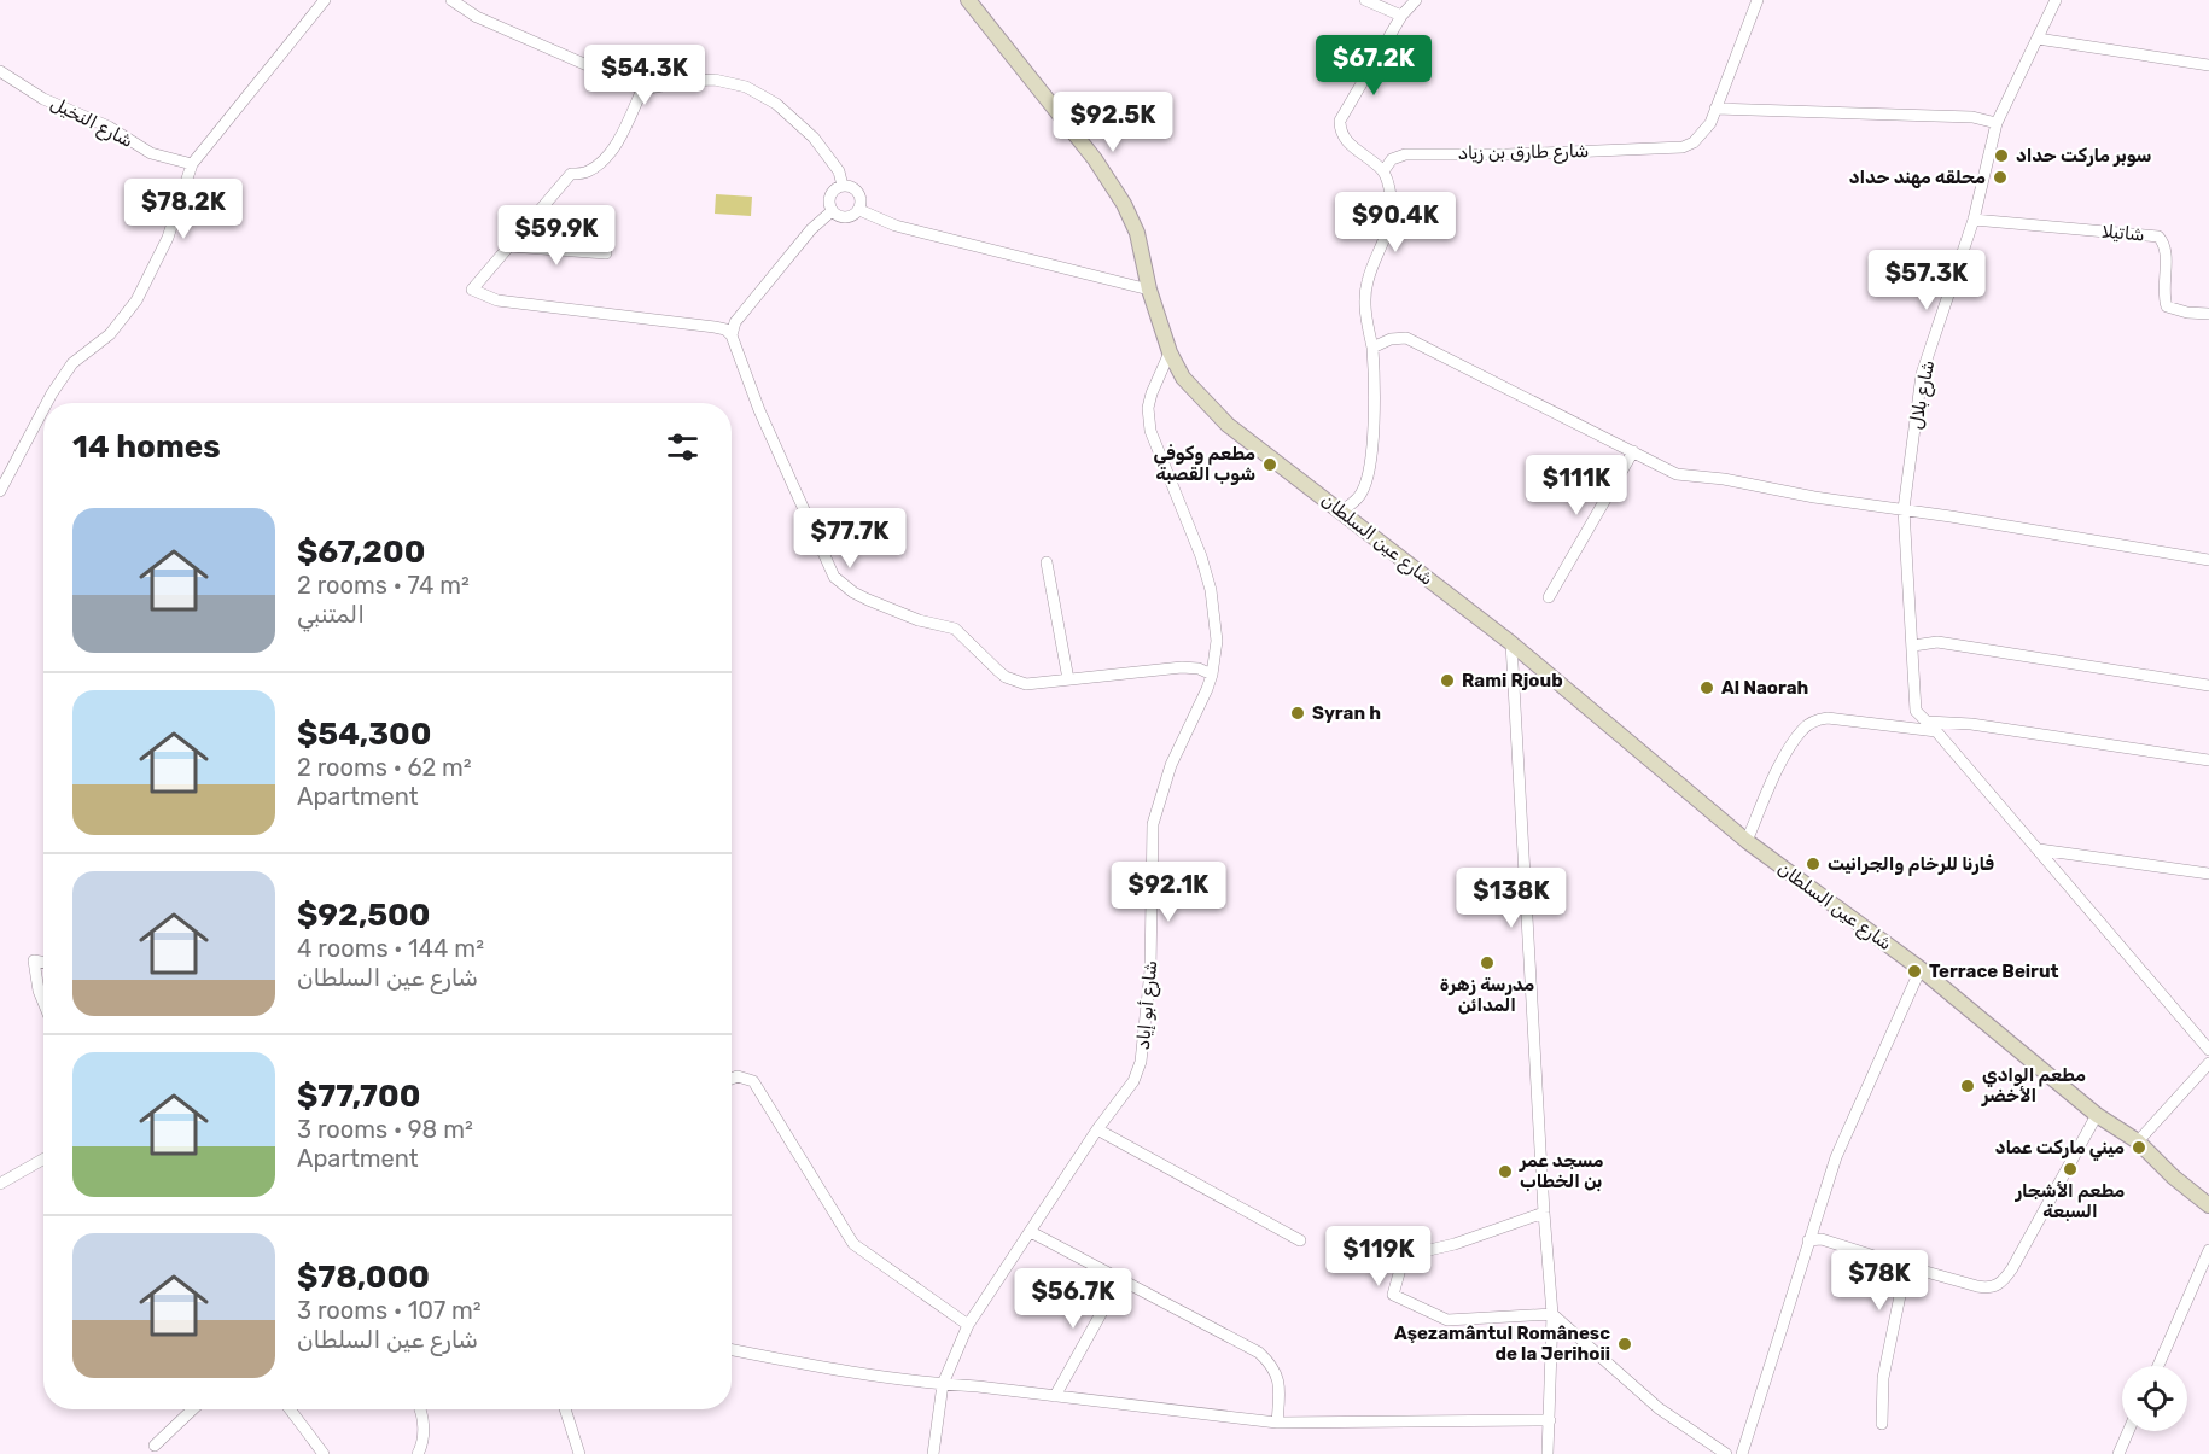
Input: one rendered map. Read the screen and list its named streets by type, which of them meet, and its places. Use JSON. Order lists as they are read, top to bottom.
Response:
{
  "streets": {
    "main road": ["شارع عين السلطان"],
    "street": [
      "شارع النخيل",
      "شارع طارق بن زياد",
      "شاتيلا",
      "شارع بلال",
      "شارع أبو إياد"
    ]
  },
  "crossings": [
    ["شاتيلا", "شارع بلال"],
    ["شارع عين السلطان", "شارع أبو إياد"]
  ],
  "places": [
    "سوبر ماركت حداد",
    "محلقه مهند حداد",
    "مطعم وكوفي شوب القصبة",
    "Rami Rjoub",
    "Al Naorah",
    "Syran h",
    "فارنا للرخام والجرانيت",
    "مدرسة زهرة المدائن",
    "Terrace Beirut",
    "مطعم الوادي الأخضر",
    "ميني ماركت عماد",
    "مطعم الأشجار السبعة",
    "مسجد عمر بن الخطاب",
    "Aşezamântul Românesc de la Jerihoii"
  ],
  "page": {
    "price": [
      "$67.2K",
      "$54.3K",
      "$92.5K",
      "$78.2K",
      "$90.4K",
      "$59.9K",
      "$57.3K",
      "$111K",
      "$77.7K",
      "$92.1K",
      "$138K",
      "$119K",
      "$78K",
      "$56.7K"
    ],
    "heading": "14 homes",
    "list": [
      {
        "name": "$67,200",
        "note": "2 rooms · 74 m² · المتنبي"
      },
      {
        "name": "$54,300",
        "note": "2 rooms · 62 m² · Apartment"
      },
      {
        "name": "$92,500",
        "note": "4 rooms · 144 m² · شارع عين السلطان"
      },
      {
        "name": "$77,700",
        "note": "3 rooms · 98 m² · Apartment"
      },
      {
        "name": "$78,000",
        "note": "3 rooms · 107 m² · شارع عين السلطان"
      }
    ]
  }
}
